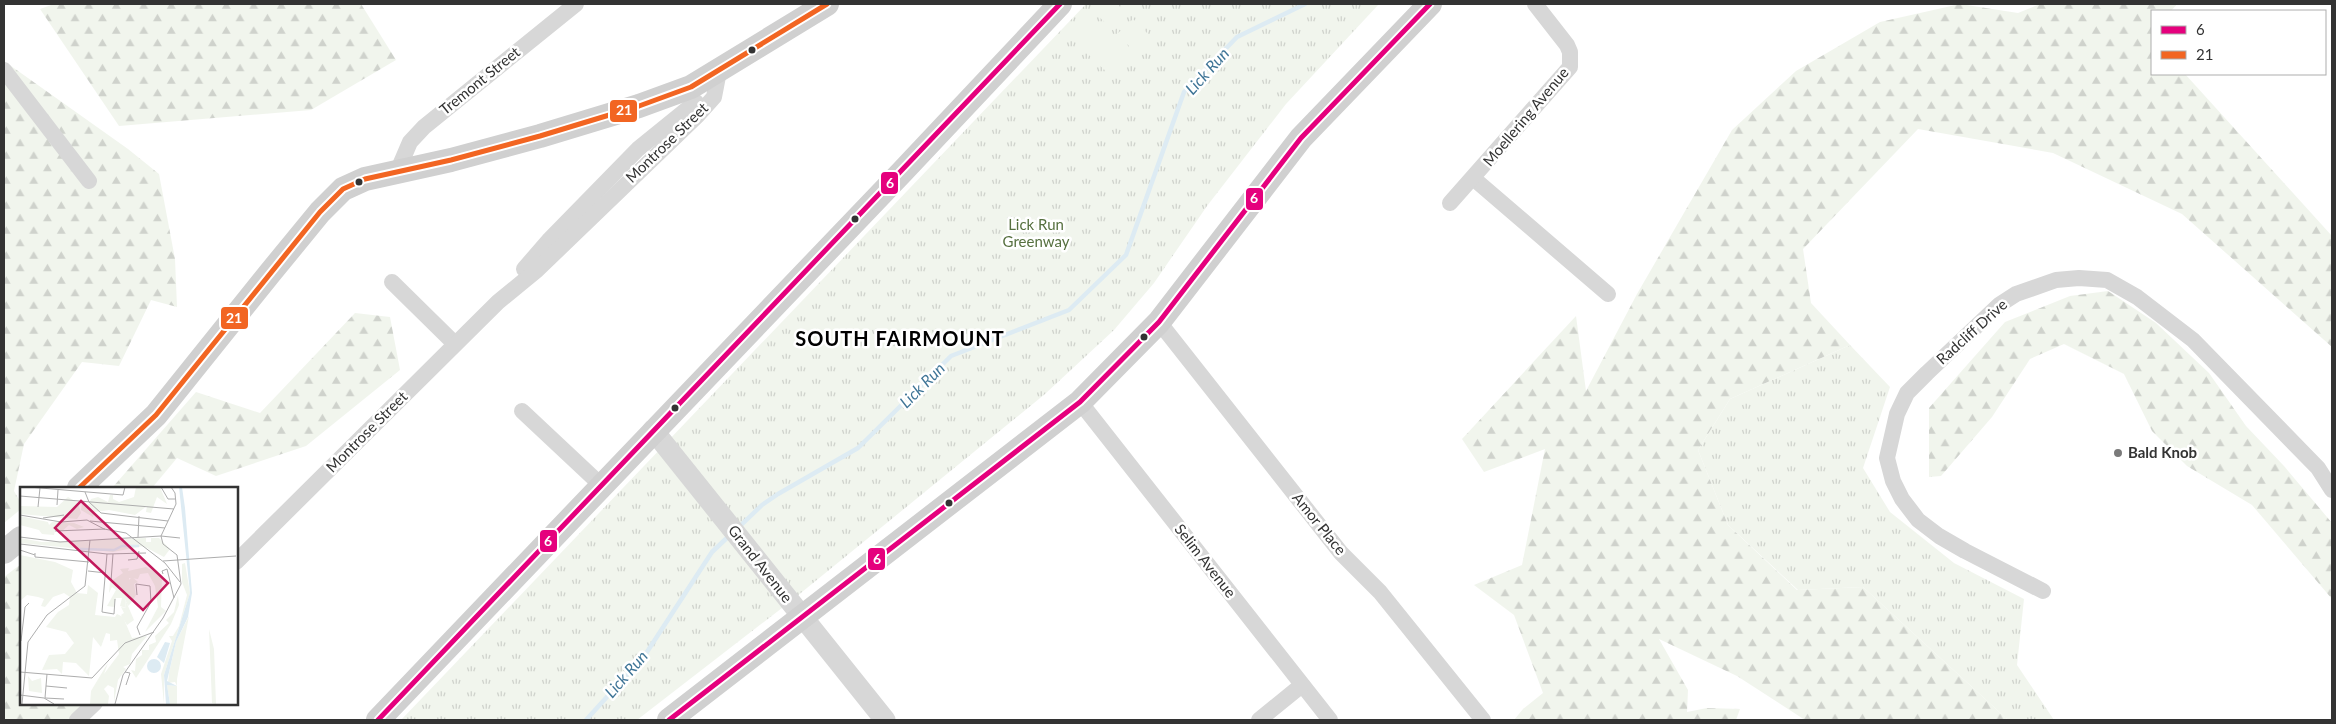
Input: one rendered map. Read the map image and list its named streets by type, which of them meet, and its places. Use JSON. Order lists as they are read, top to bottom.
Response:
{
  "streets": {
    "street": [
      "Tremont Street",
      "Moellering Avenue",
      "Montrose Street",
      "Radcliff Drive",
      "Amor Place",
      "Selim Avenue",
      "Grand Avenue"
    ]
  },
  "districts": ["SOUTH FAIRMOUNT"],
  "water": ["Lick Run"],
  "parks": ["Lick Run Greenway"],
  "places": ["Bald Knob"],
  "lines": ["transit line 6", "transit line 21"],
  "legend": ["6", "21"]
}
